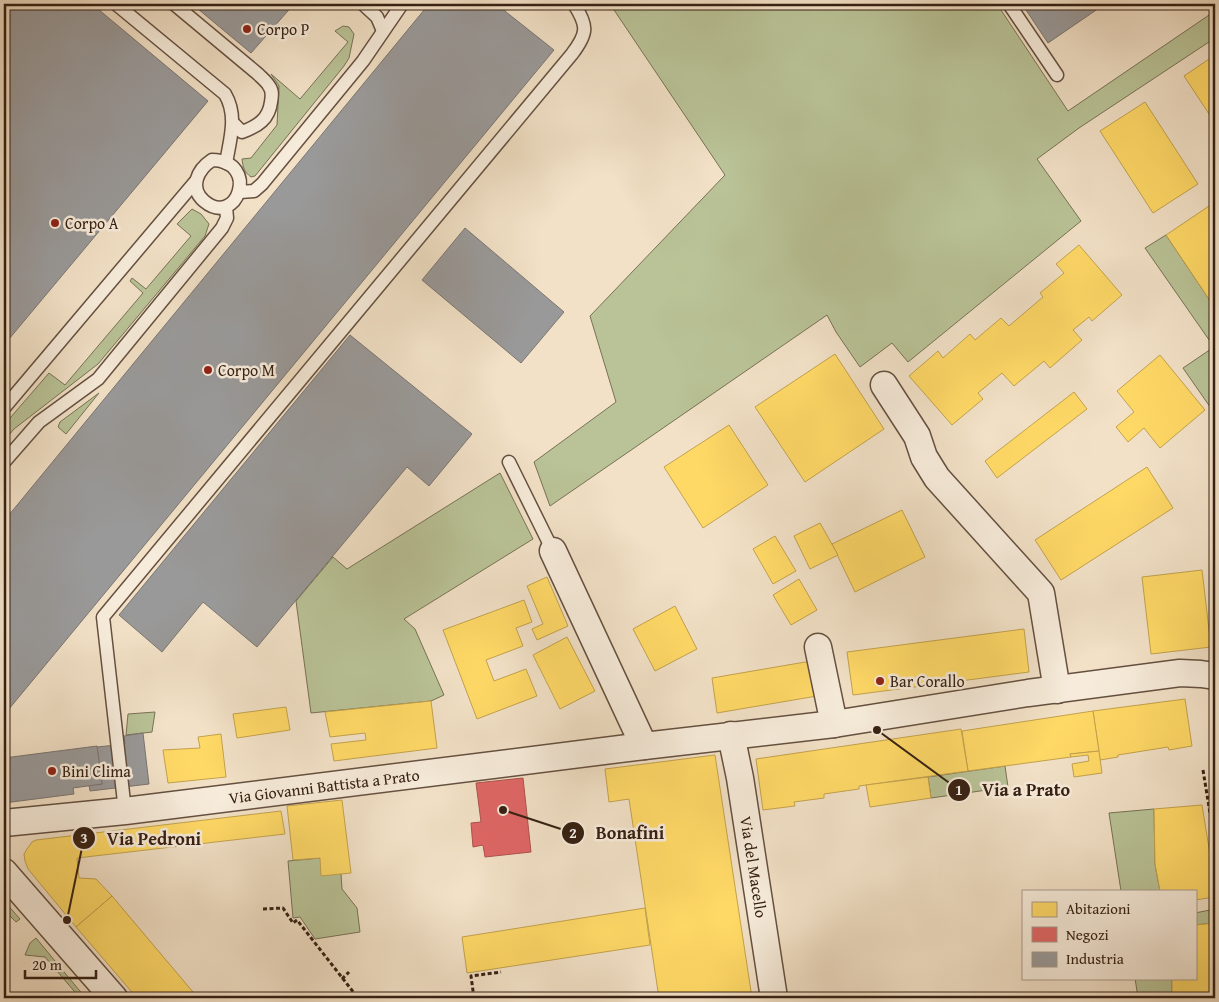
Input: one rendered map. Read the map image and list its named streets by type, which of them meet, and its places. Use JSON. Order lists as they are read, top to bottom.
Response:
{
  "streets": {
    "street": ["Via Giovanni Battista a Prato", "Via del Macello"]
  },
  "crossings": [
    ["Via Giovanni Battista a Prato", "Via del Macello"]
  ],
  "places": [
    "Corpo P",
    "Corpo A",
    "Corpo M",
    "Bar Corallo",
    "Via a Prato",
    "Bini Clima",
    "Bonafini",
    "Via Pedroni"
  ],
  "legend": ["Abitazioni", "Negozi", "Industria"],
  "scale_bar": "20 m"
}
